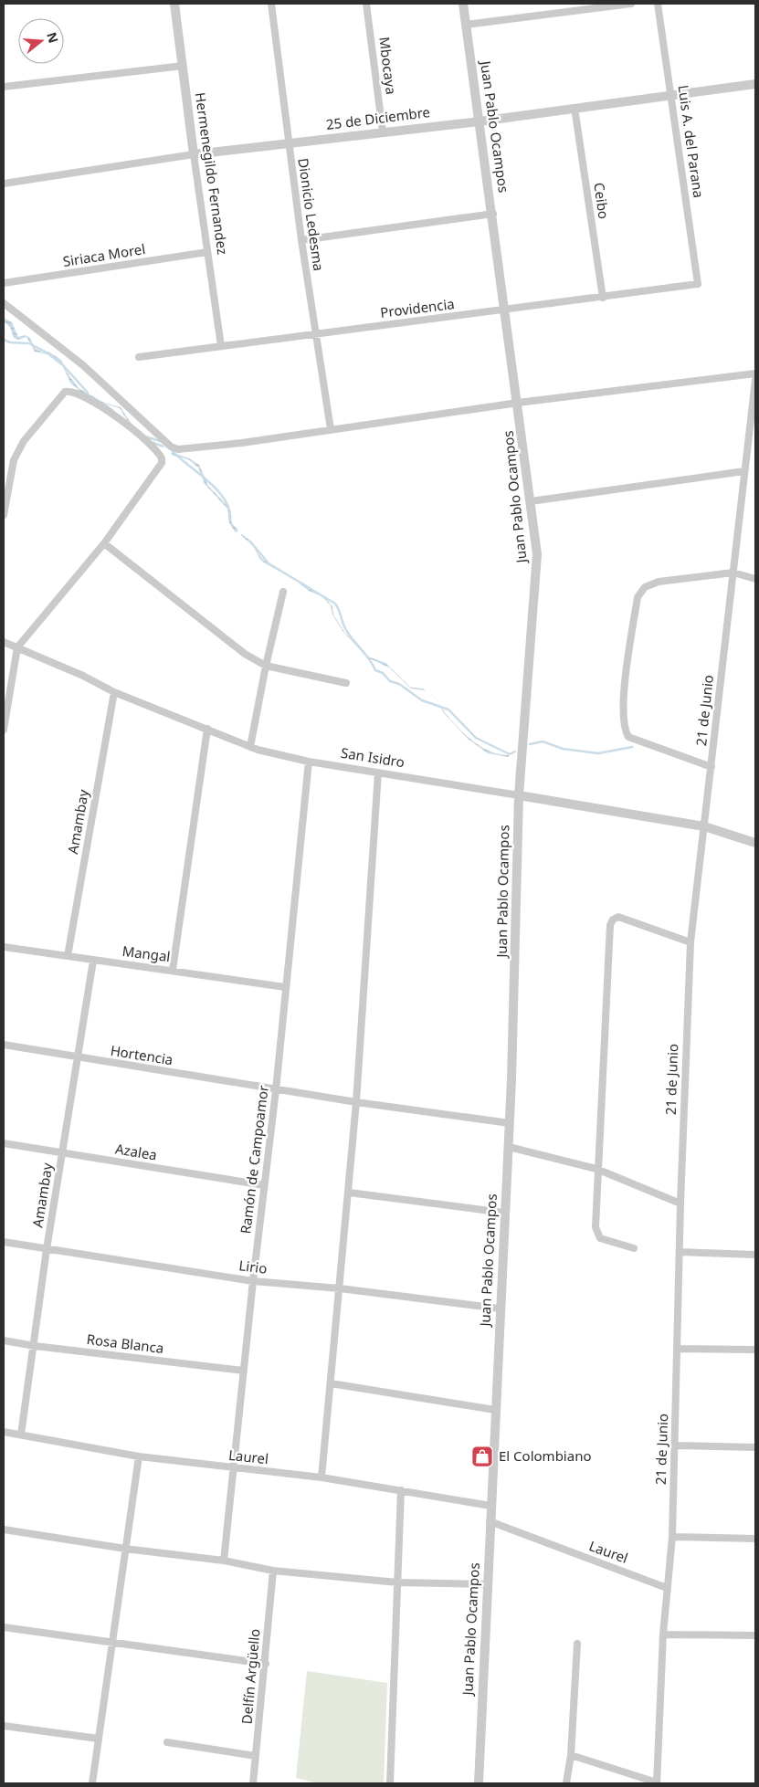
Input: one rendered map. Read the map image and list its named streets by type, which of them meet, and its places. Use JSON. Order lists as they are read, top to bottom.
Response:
{
  "streets": {
    "street": [
      "Mbocaya",
      "25 de Diciembre",
      "Juan Pablo Ocampos",
      "Luis A. del Parana",
      "Hermenegildo Fernandez",
      "Ceibo",
      "Dionicio Ledesma",
      "Siriaca Morel",
      "Providencia",
      "21 de Junio",
      "San Isidro",
      "Amambay",
      "Mangal",
      "Hortencia",
      "Azalea",
      "Ramón de Campoamor",
      "Lirio",
      "Rosa Blanca",
      "Laurel",
      "Delfín Argüello"
    ]
  },
  "crossings": [
    ["Mbocaya", "25 de Diciembre"],
    ["25 de Diciembre", "Juan Pablo Ocampos"],
    ["25 de Diciembre", "Luis A. del Parana"],
    ["25 de Diciembre", "Hermenegildo Fernandez"],
    ["25 de Diciembre", "Ceibo"],
    ["25 de Diciembre", "Dionicio Ledesma"],
    ["Juan Pablo Ocampos", "Providencia"],
    ["Juan Pablo Ocampos", "San Isidro"],
    ["Juan Pablo Ocampos", "Hortencia"],
    ["Juan Pablo Ocampos", "Lirio"],
    ["Juan Pablo Ocampos", "Laurel"],
    ["Luis A. del Parana", "Providencia"],
    ["Hermenegildo Fernandez", "Siriaca Morel"],
    ["Hermenegildo Fernandez", "Providencia"],
    ["Ceibo", "Providencia"],
    ["Dionicio Ledesma", "Providencia"],
    ["21 de Junio", "San Isidro"],
    ["21 de Junio", "Laurel"],
    ["San Isidro", "Amambay"],
    ["San Isidro", "Ramón de Campoamor"],
    ["Amambay", "Mangal"],
    ["Amambay", "Hortencia"],
    ["Amambay", "Azalea"],
    ["Amambay", "Lirio"],
    ["Amambay", "Rosa Blanca"],
    ["Amambay", "Laurel"],
    ["Mangal", "Ramón de Campoamor"],
    ["Hortencia", "Ramón de Campoamor"],
    ["Azalea", "Ramón de Campoamor"],
    ["Ramón de Campoamor", "Lirio"],
    ["Ramón de Campoamor", "Rosa Blanca"],
    ["Ramón de Campoamor", "Laurel"]
  ],
  "places": {
    "shop": ["El Colombiano"]
  },
  "north": "right"
}
